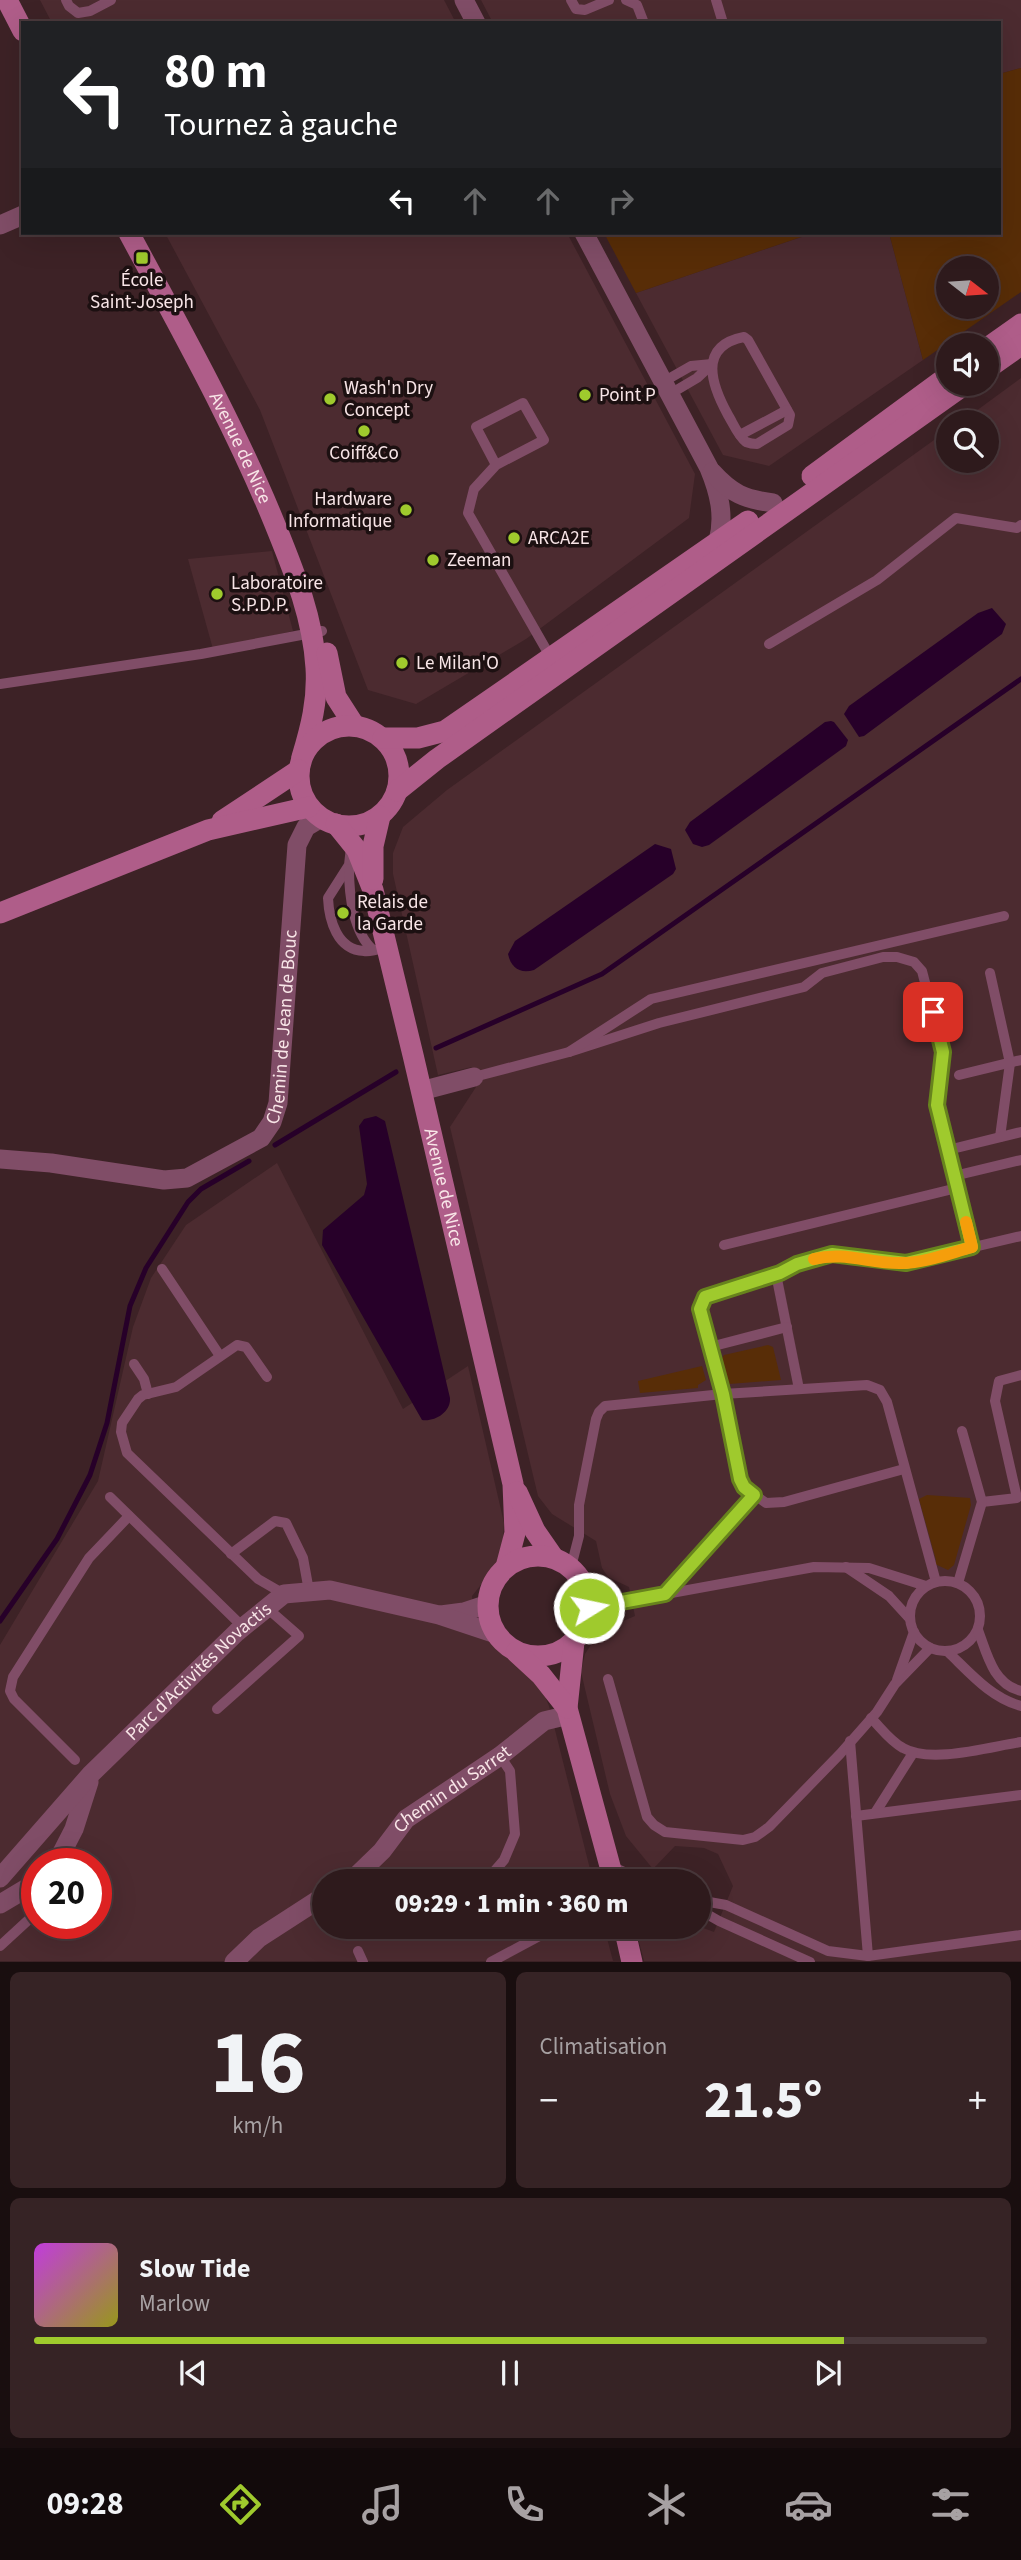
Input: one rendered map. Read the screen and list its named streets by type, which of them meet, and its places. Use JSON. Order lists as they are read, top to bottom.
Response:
{
  "streets": {
    "main road": ["Avenue de Nice"],
    "street": ["Chemin de Jean de Bouc", "Parc d'Activités Novactis", "Chemin du Sarret"]
  },
  "crossings": [
    ["Avenue de Nice", "Chemin de Jean de Bouc"],
    ["Avenue de Nice", "Parc d'Activités Novactis"]
  ],
  "places": {
    "transit": ["École Saint-Joseph"],
    "other": [
      "Point P",
      "Wash'n Dry Concept",
      "Coiff&Co",
      "Hardware Informatique",
      "ARCA2E",
      "Zeeman",
      "Laboratoire S.P.D.P.",
      "Le Milan'O",
      "Relais de la Garde"
    ]
  },
  "north": "right",
  "page": {
    "turn": ["80 m", "Tournez à gauche"],
    "limit": "20",
    "trip": "09:29 · 1 min · 360 m",
    "tile": [
      ["16", "km/h"],
      "Climatisation"
    ],
    "heat": ["−", "21.5°", "+"],
    "song": ["Slow Tide", "Marlow"],
    "tabs": "09:28"
  }
}
